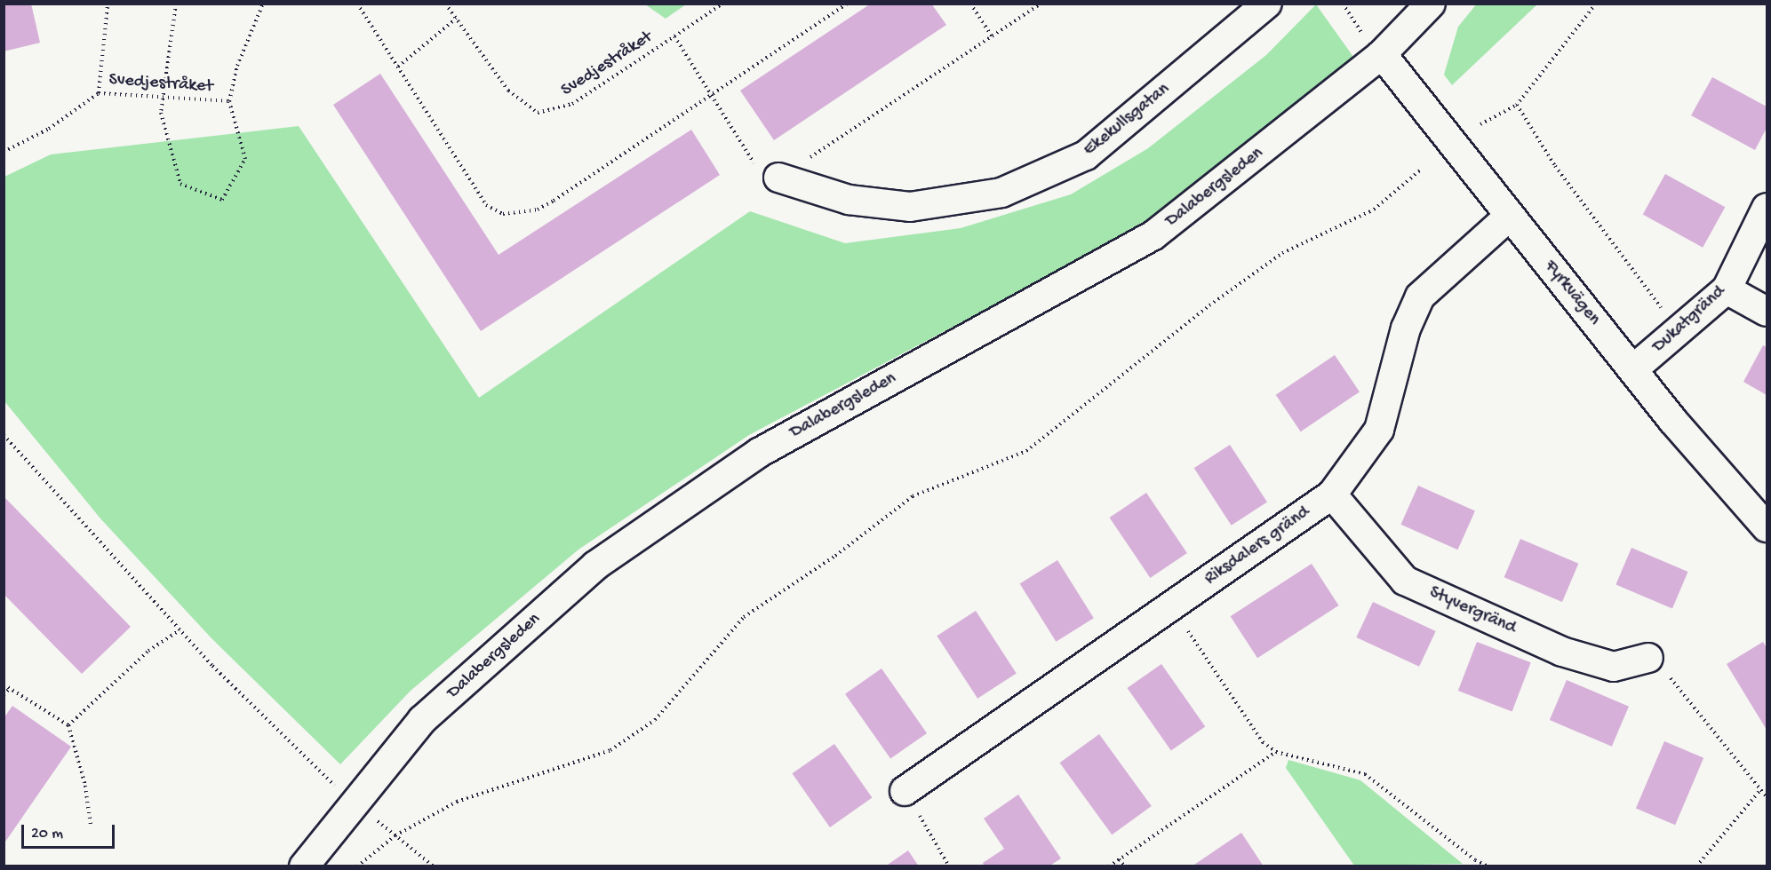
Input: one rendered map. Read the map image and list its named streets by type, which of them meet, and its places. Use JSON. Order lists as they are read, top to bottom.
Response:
{
  "streets": {
    "street": [
      "Ekekullsgatan",
      "Dalabergsleden",
      "Fyrkvägen",
      "Dukatgränd",
      "Riksdalers gränd",
      "Styvergränd"
    ],
    "path": ["Svedjestråket"]
  },
  "crossings": [
    ["Svedjestråket", "Ekekullsgatan"],
    ["Dalabergsleden", "Fyrkvägen"],
    ["Fyrkvägen", "Dukatgränd"],
    ["Fyrkvägen", "Riksdalers gränd"],
    ["Riksdalers gränd", "Styvergränd"]
  ],
  "scale_bar": "20 m"
}
